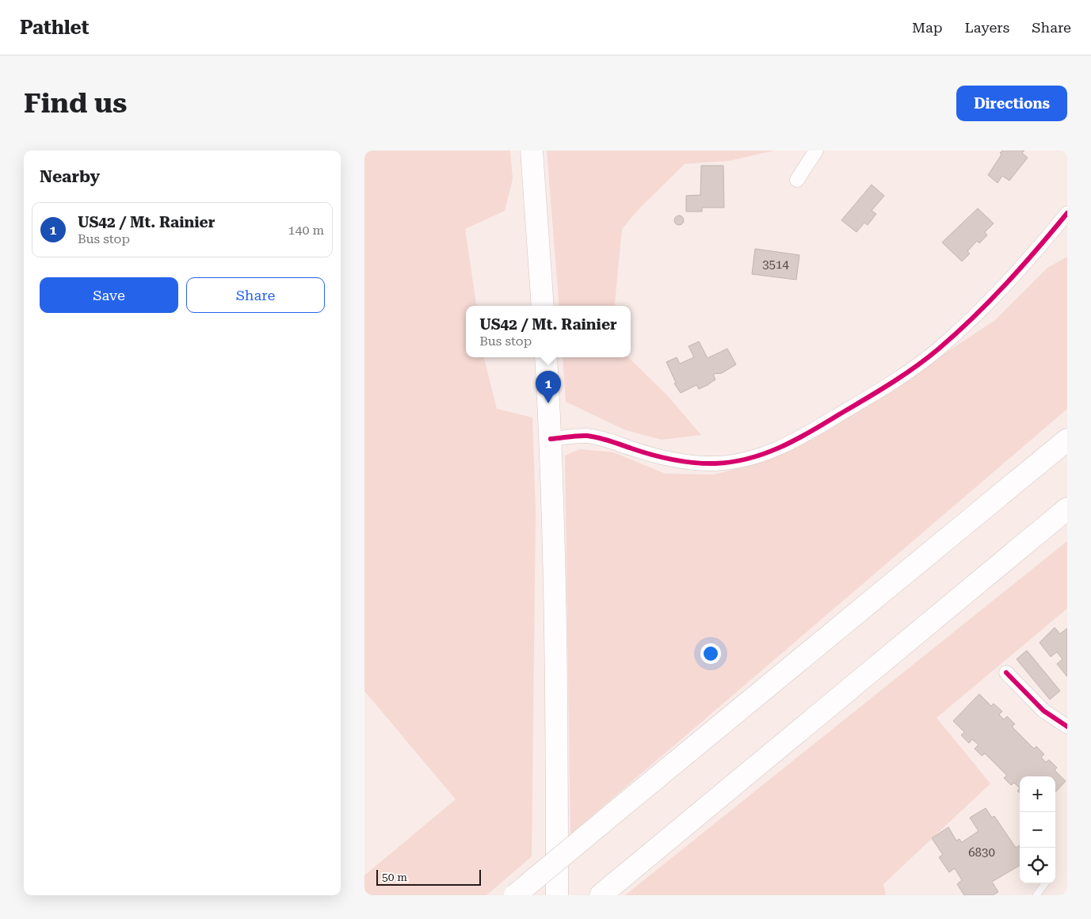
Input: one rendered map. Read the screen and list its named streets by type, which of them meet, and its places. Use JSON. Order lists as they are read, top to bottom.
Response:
{
  "house_numbers": ["3514", "6830"],
  "scale_bar": "50 m",
  "page": {
    "header": "Pathlet",
    "nav": ["Map", "Layers", "Share"],
    "buttons": [
      "Directions",
      ["Save", "Share"]
    ],
    "title": "Find us",
    "heading": "Nearby",
    "list": [
      {
        "mark": "1",
        "name": "US42 / Mt. Rainier",
        "note": "Bus stop",
        "value": "140 m"
      }
    ],
    "popup": ["US42 / Mt. Rainier", "Bus stop"],
    "pins": "1",
    "map_buttons": ["+", "−"],
    "scale": "50 m"
  }
}
